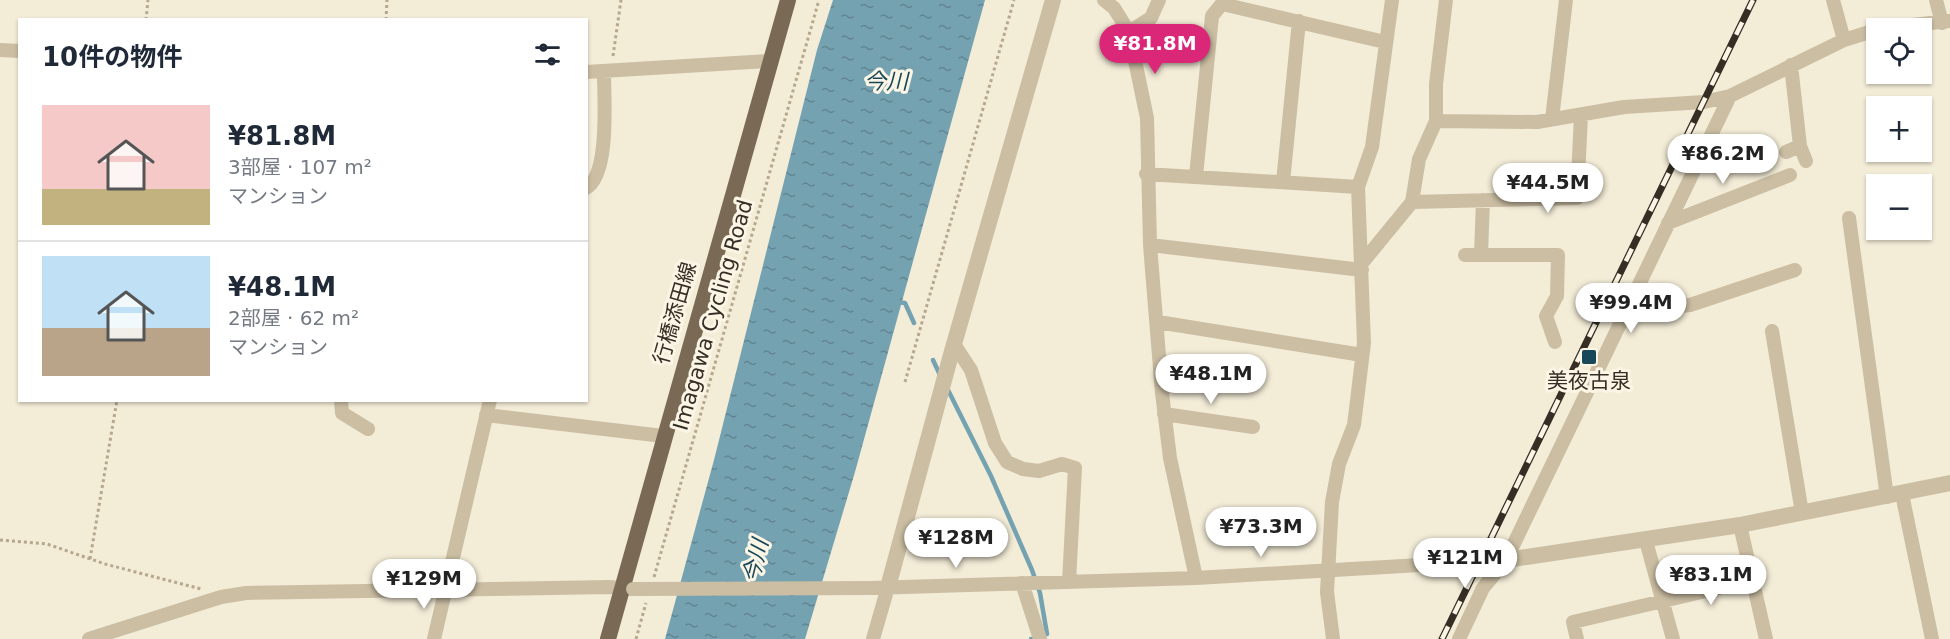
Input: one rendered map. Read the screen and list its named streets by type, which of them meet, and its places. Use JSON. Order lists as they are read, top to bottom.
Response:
{
  "streets": {
    "main road": ["行橋添田線"],
    "path": ["Imagawa Cycling Road"]
  },
  "water": ["今川"],
  "places": {
    "transit": ["美夜古泉"]
  },
  "page": {
    "map_buttons": ["+", "−"],
    "heading": "10件の物件",
    "price": [
      "¥81.8M",
      "¥86.2M",
      "¥44.5M",
      "¥99.4M",
      "¥48.1M",
      "¥73.3M",
      "¥128M",
      "¥121M",
      "¥83.1M",
      "¥129M"
    ],
    "list": [
      {
        "name": "¥81.8M",
        "note": "3部屋 · 107 m² · マンション"
      },
      {
        "name": "¥48.1M",
        "note": "2部屋 · 62 m² · マンション"
      }
    ]
  }
}
